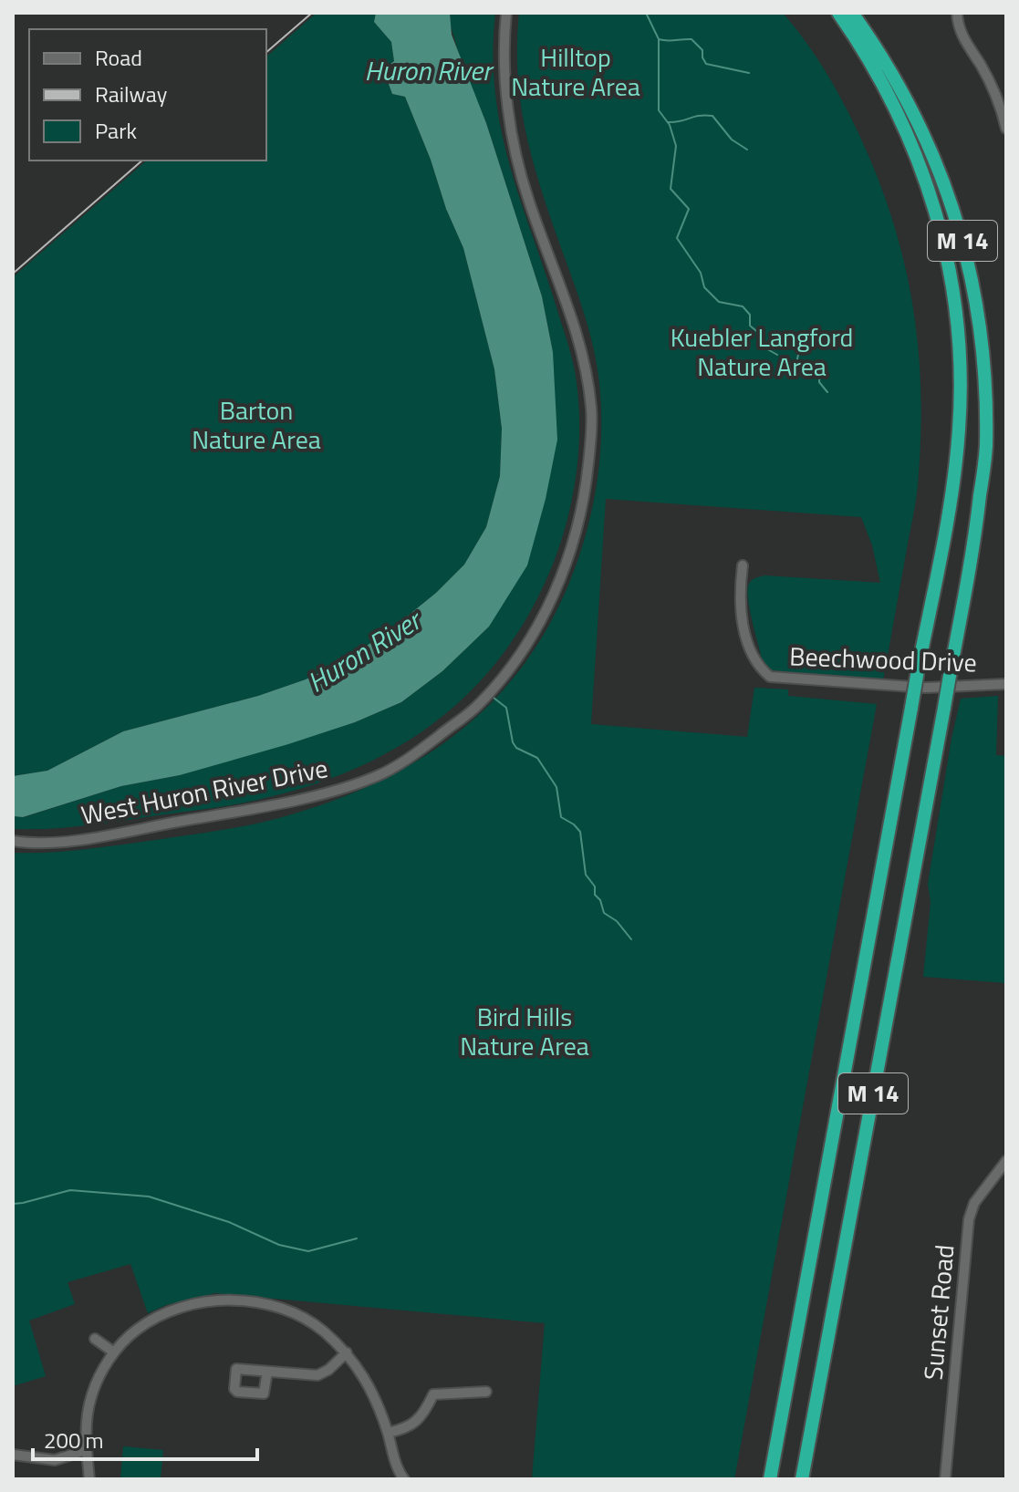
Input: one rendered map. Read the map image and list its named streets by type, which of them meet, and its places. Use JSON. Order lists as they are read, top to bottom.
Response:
{
  "streets": {
    "highway": ["M 14"],
    "street": ["Beechwood Drive", "West Huron River Drive", "Sunset Road"]
  },
  "water": ["Huron River"],
  "parks": [
    "Hilltop Nature Area",
    "Kuebler Langford Nature Area",
    "Barton Nature Area",
    "Bird Hills Nature Area"
  ],
  "legend": ["Road", "Railway", "Park"],
  "scale_bar": "200 m"
}
